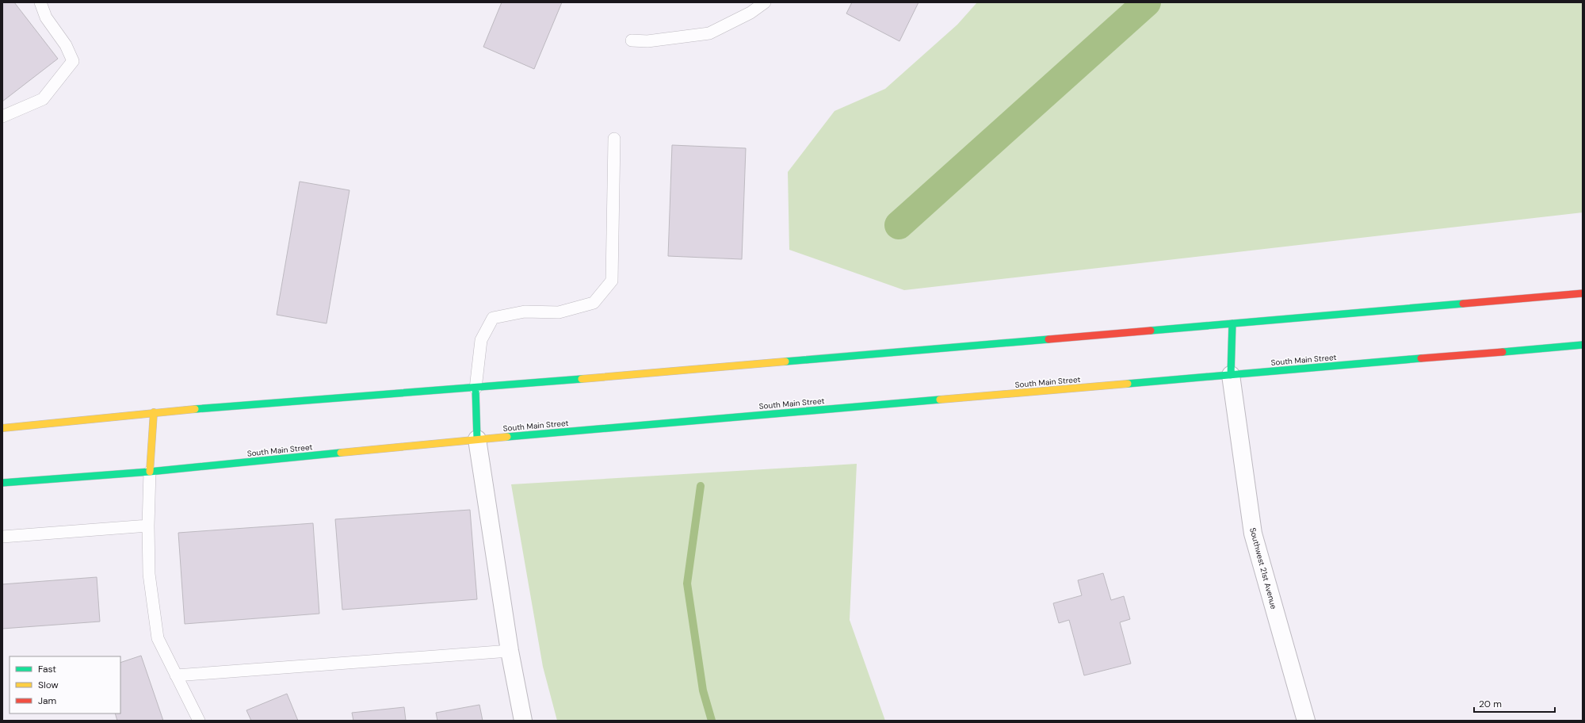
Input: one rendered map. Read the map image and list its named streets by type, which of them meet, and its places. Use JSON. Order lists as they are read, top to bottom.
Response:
{
  "streets": {
    "main road": ["South Main Street"],
    "street": ["Southwest 21st Avenue"]
  },
  "crossings": [
    ["South Main Street", "Southwest 21st Avenue"]
  ],
  "legend": ["Fast", "Slow", "Jam"],
  "scale_bar": "20 m"
}
